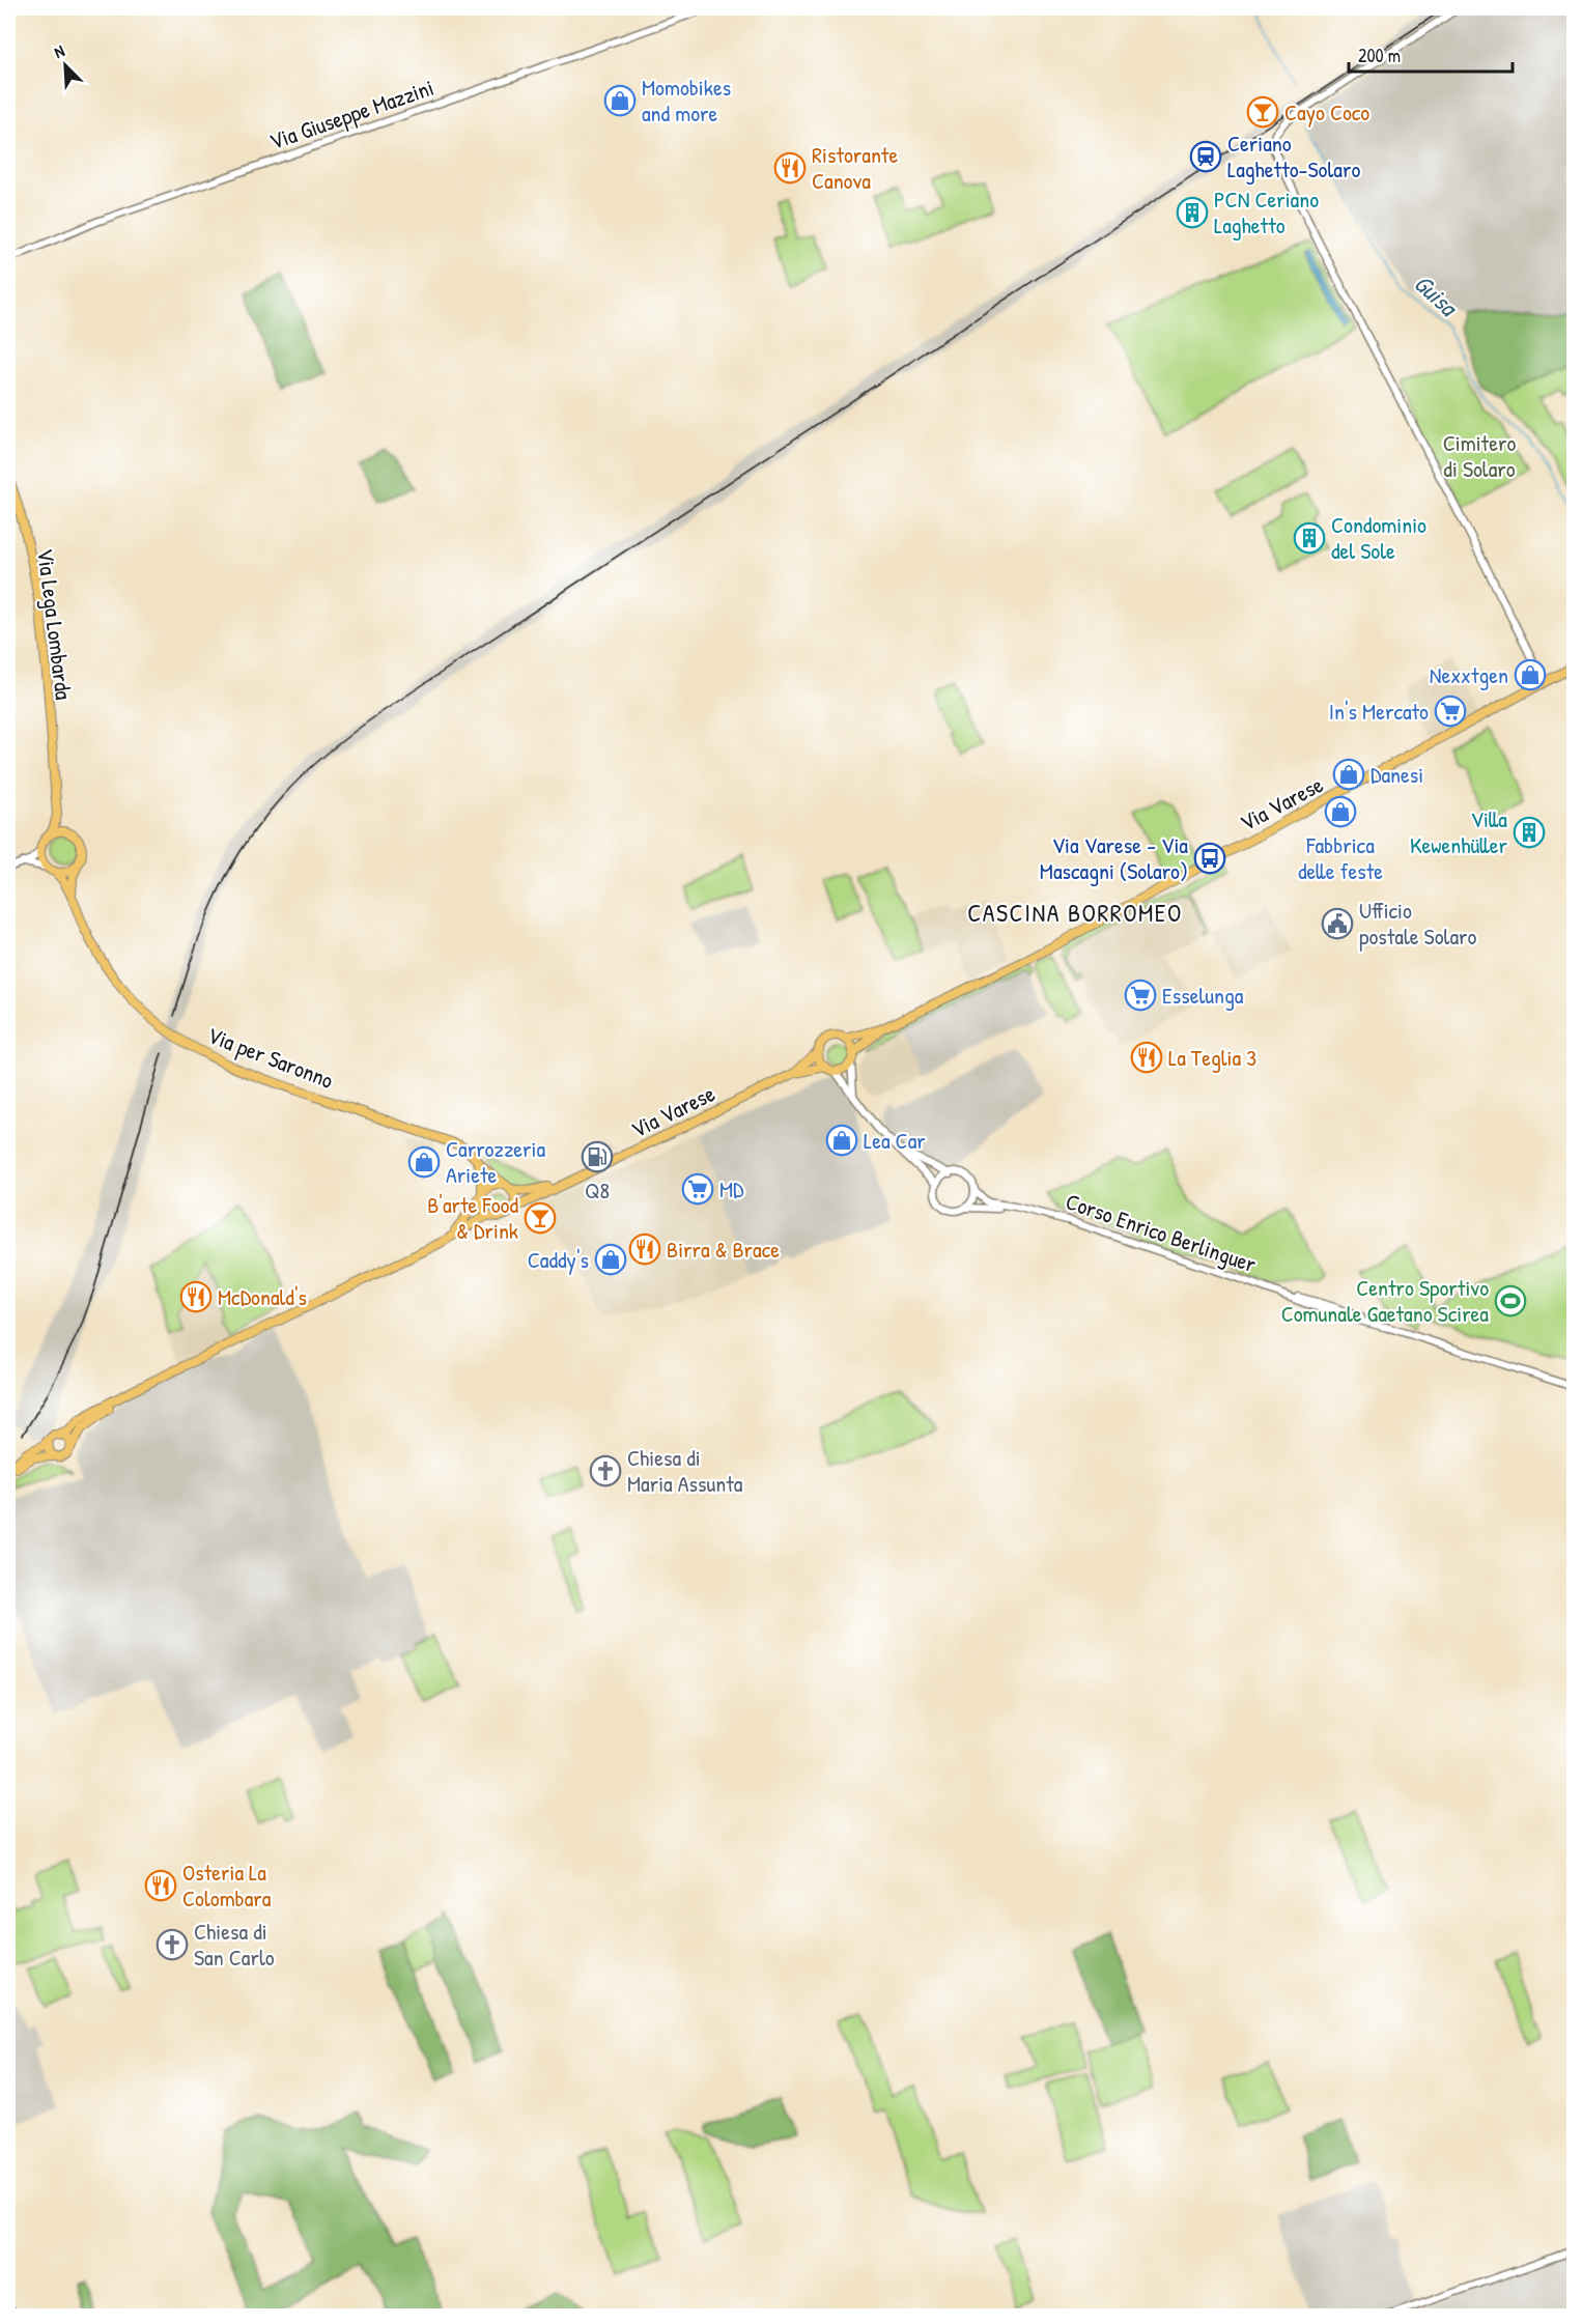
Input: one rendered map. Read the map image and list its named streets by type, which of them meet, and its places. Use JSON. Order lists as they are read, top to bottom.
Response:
{
  "streets": {
    "main road": ["Via Lega Lombarda", "Via Varese", "Via per Saronno"],
    "street": ["Via Giuseppe Mazzini", "Corso Enrico Berlinguer"]
  },
  "crossings": [
    ["Via Lega Lombarda", "Via per Saronno"],
    ["Via Varese", "Via per Saronno"]
  ],
  "districts": ["CASCINA BORROMEO"],
  "water": ["Guisa"],
  "parks": ["Cimitero di Solaro"],
  "places": {
    "shop": [
      "Momobikes and more",
      "Nexxtgen",
      "Danesi",
      "Fabbrica delle feste",
      "Lea Car",
      "Carrozzeria Ariete",
      "Caddy's"
    ],
    "bar": ["Cayo Coco", "B'arte Food & Drink"],
    "station": ["Ceriano Laghetto-Solaro"],
    "restaurant": [
      "Ristorante Canova",
      "La Teglia 3",
      "Birra & Brace",
      "McDonald's",
      "Osteria La Colombara"
    ],
    "building": ["PCN Ceriano Laghetto", "Condominio del Sole", "Villa Kewenhüller"],
    "supermarket": ["In's Mercato", "Esselunga", "MD"],
    "bus stop": ["Via Varese - Via Mascagni (Solaro)"],
    "public building": ["Ufficio postale Solaro"],
    "fuel station": ["Q8"],
    "sports": ["Centro Sportivo Comunale Gaetano Scirea"],
    "church": ["Chiesa di Maria Assunta", "Chiesa di San Carlo"]
  },
  "scale_bar": "200 m",
  "north": "top left"
}
